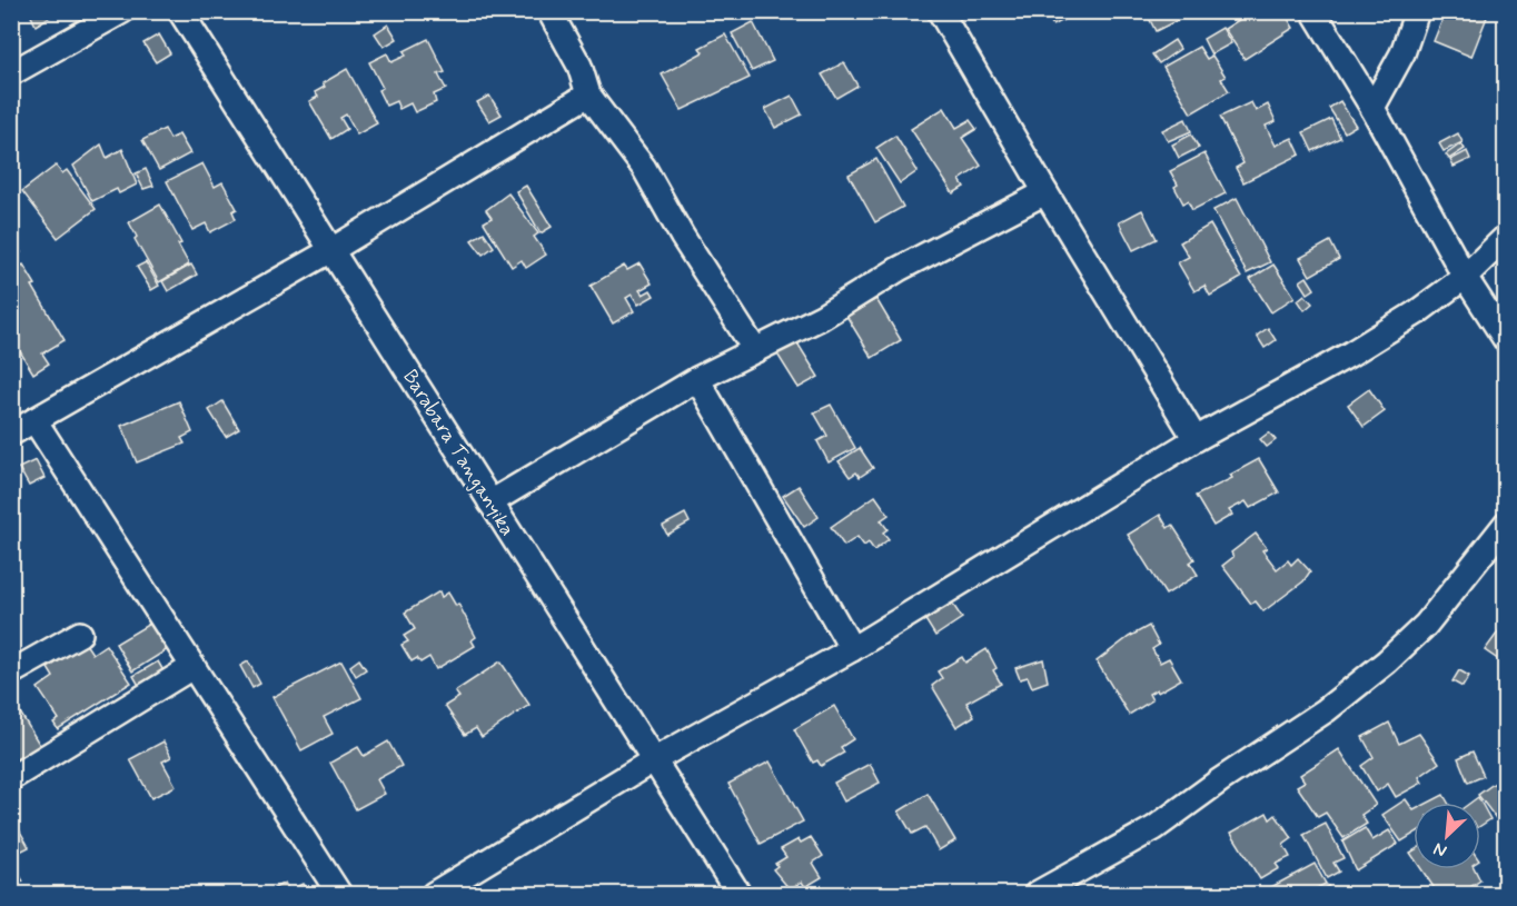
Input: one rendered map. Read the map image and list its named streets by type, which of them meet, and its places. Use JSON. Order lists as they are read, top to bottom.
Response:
{
  "streets": {
    "street": ["Barabara Tanganyika"]
  },
  "north": "bottom left"
}
